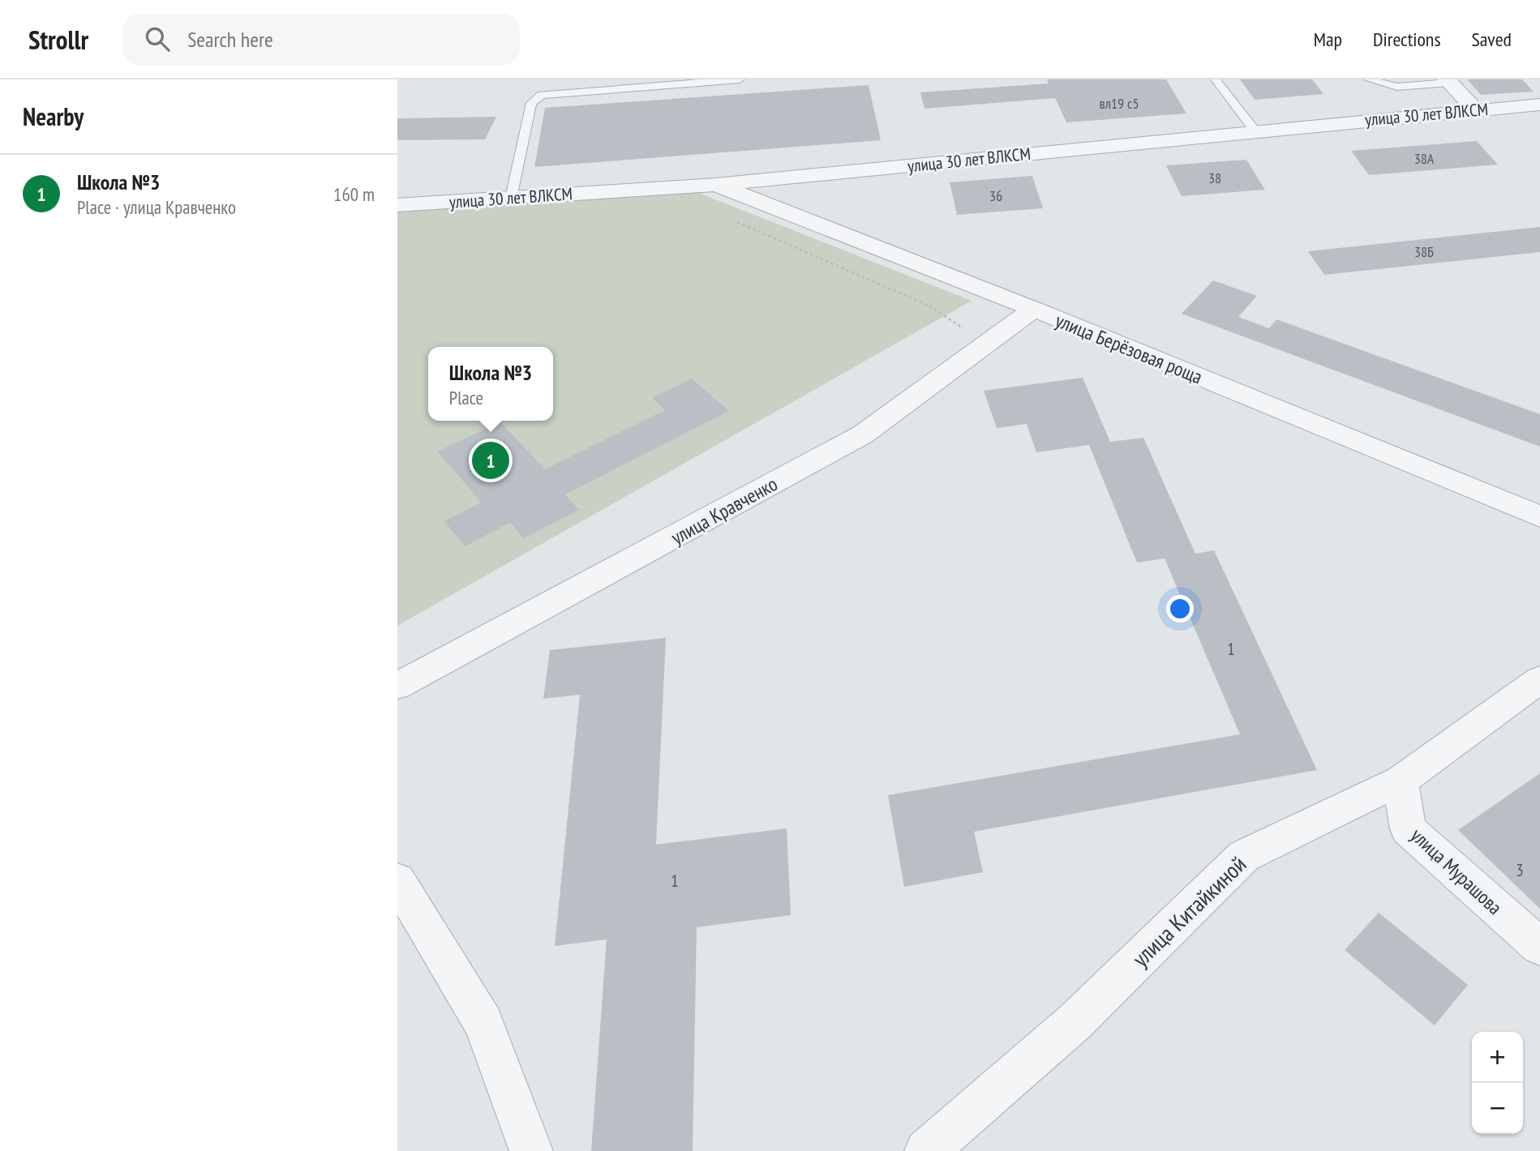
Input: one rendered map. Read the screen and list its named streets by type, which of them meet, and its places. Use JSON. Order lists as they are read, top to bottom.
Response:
{
  "streets": {
    "street": [
      "улица 30 лет ВЛКСМ",
      "улица Берёзовая роща",
      "улица Кравченко",
      "улица Мурашова",
      "улица Китайкиной"
    ]
  },
  "crossings": [
    ["улица 30 лет ВЛКСМ", "улица Берёзовая роща"],
    ["улица Берёзовая роща", "улица Кравченко"],
    ["улица Мурашова", "улица Китайкиной"]
  ],
  "house_numbers": [
    "вл19 с5",
    "38А",
    "38",
    "36",
    "38Б",
    "1",
    "3",
    "1"
  ],
  "page": {
    "header": "Strollr",
    "search": "Search here",
    "nav": ["Map", "Directions", "Saved"],
    "heading": "Nearby",
    "list": [
      {
        "mark": "1",
        "name": "Школа №3",
        "note": "Place · улица Кравченко",
        "value": "160 m"
      }
    ],
    "popup": ["Школа №3", "Place"],
    "pins": "1",
    "map_buttons": ["+", "−"]
  }
}
